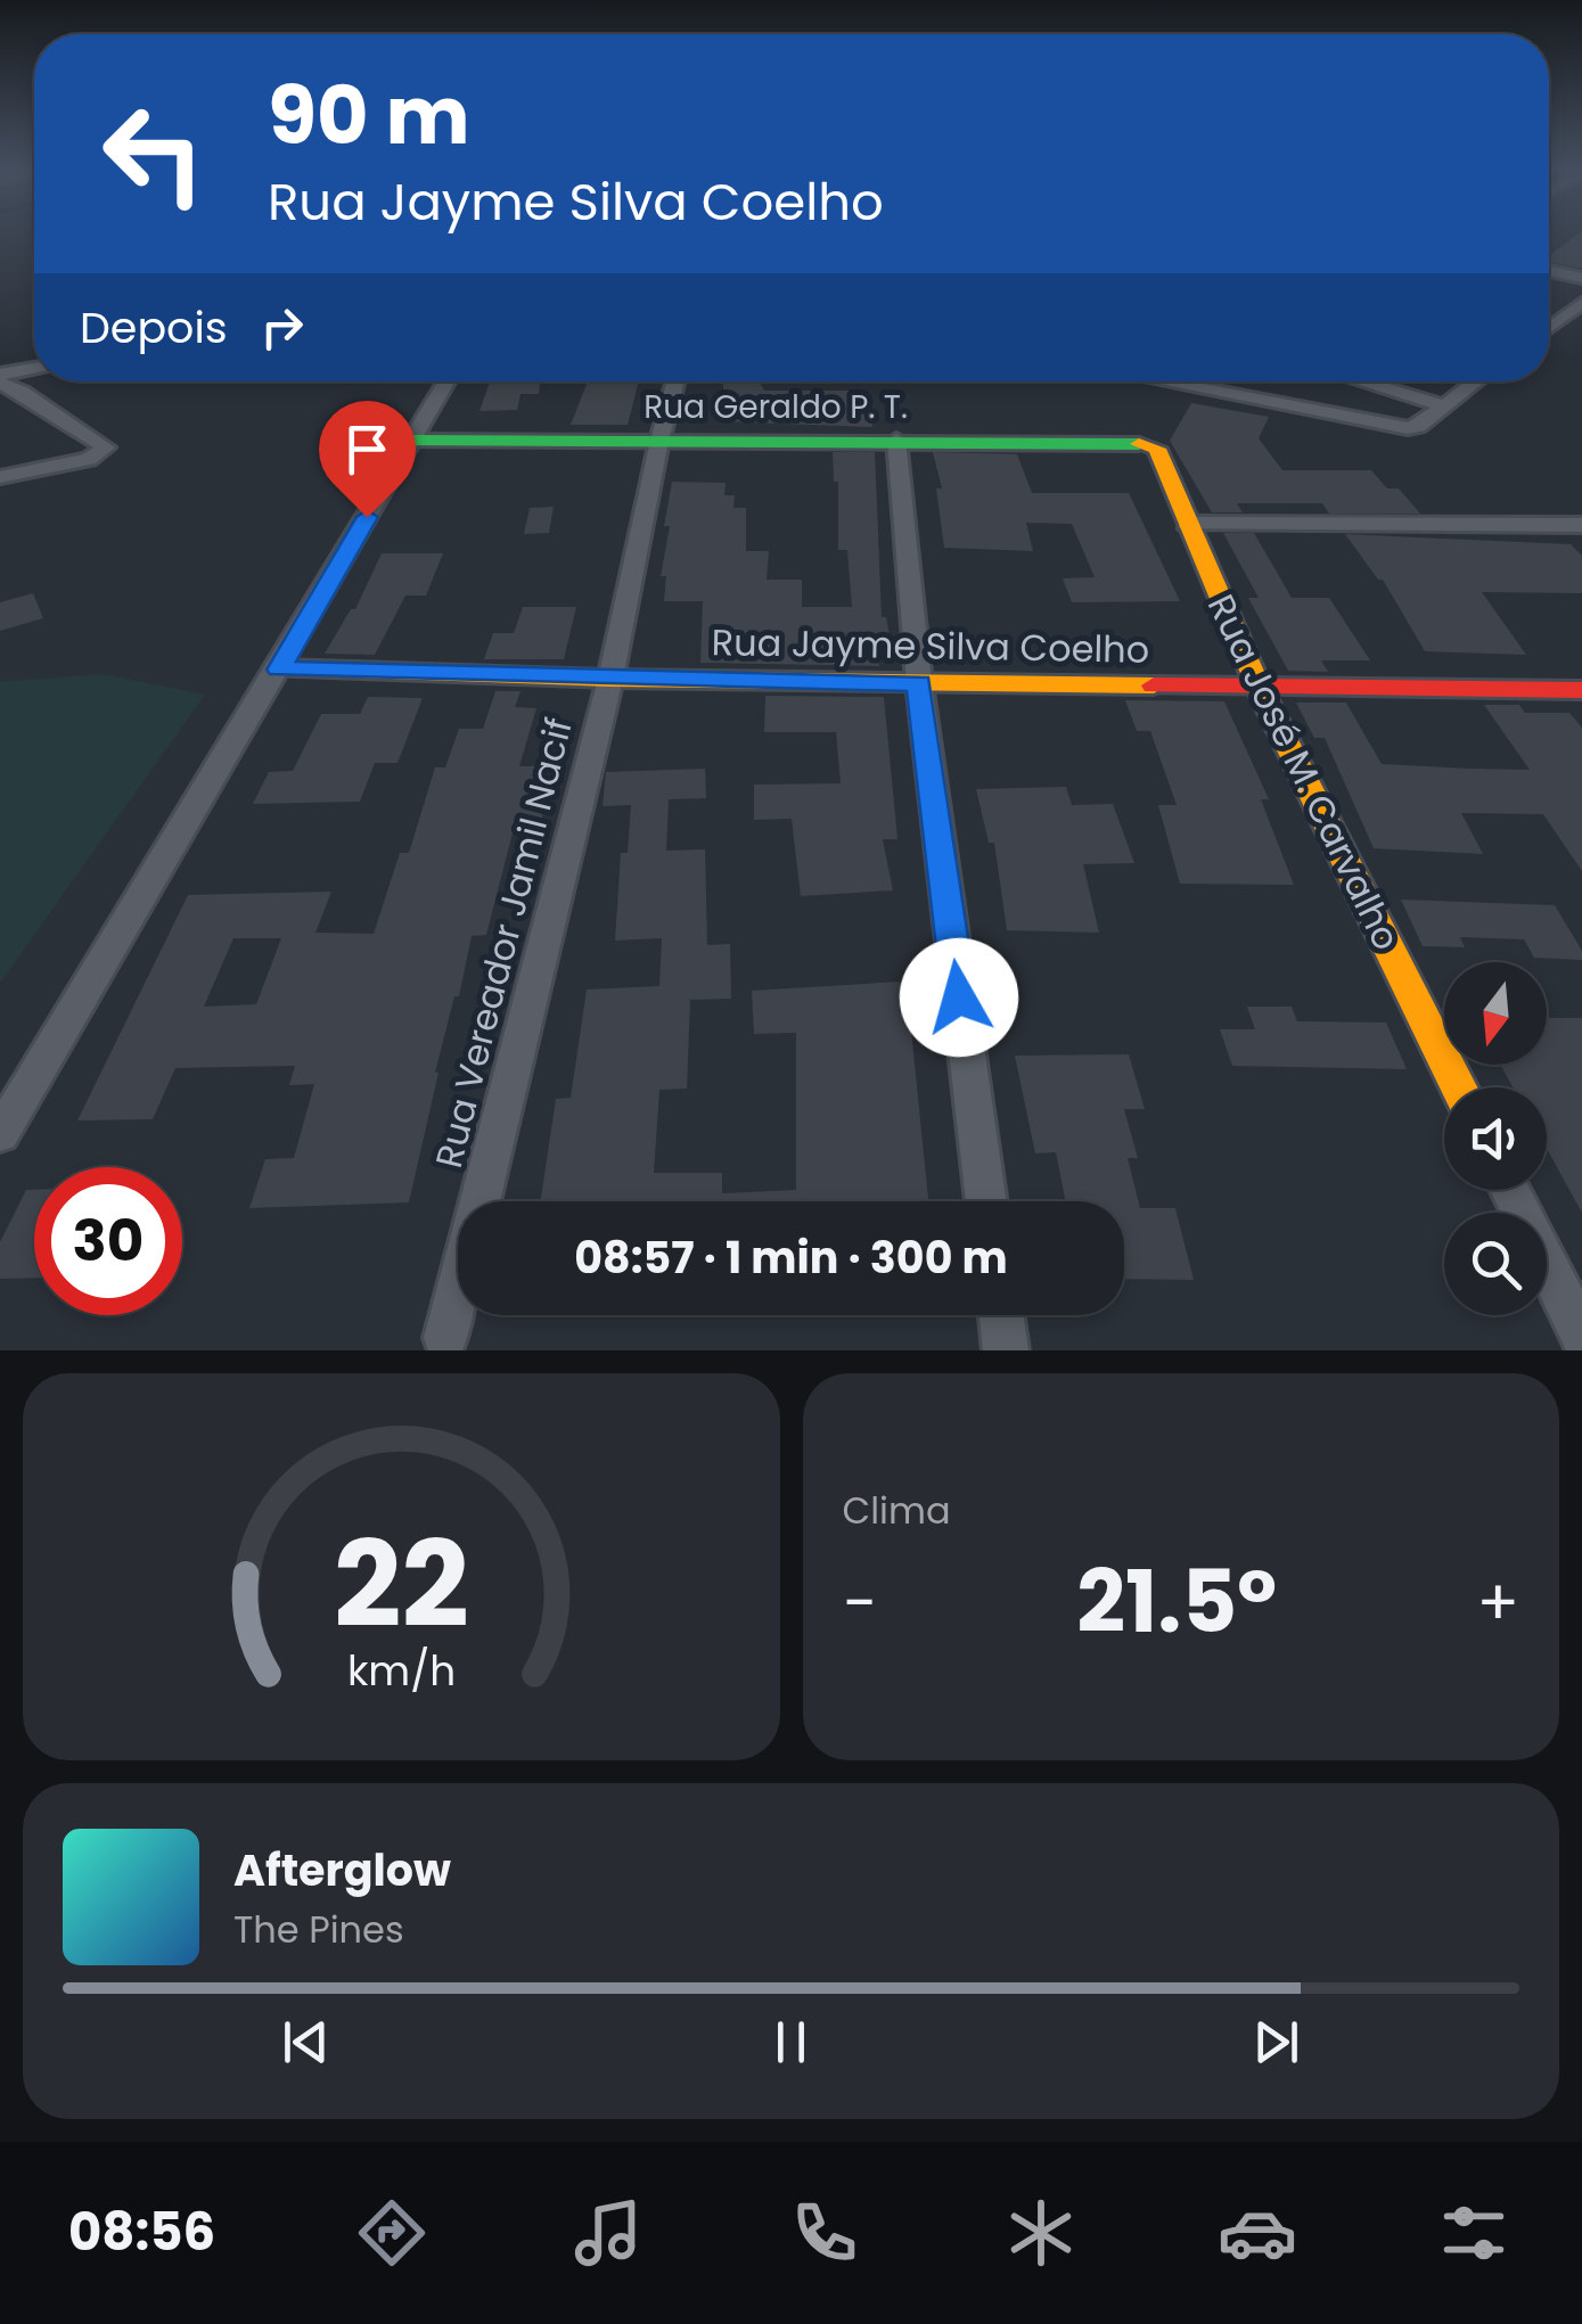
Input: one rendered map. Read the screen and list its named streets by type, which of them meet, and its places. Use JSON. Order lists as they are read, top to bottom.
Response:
{
  "streets": {
    "street": [
      "Rua Geraldo P. T.",
      "Rua Jayme Silva Coelho",
      "Rua José M. Carvalho",
      "Rua Vereador Jamil Nacif"
    ]
  },
  "crossings": [
    ["Rua Geraldo P. T.", "Rua José M. Carvalho"],
    ["Rua Geraldo P. T.", "Rua Vereador Jamil Nacif"],
    ["Rua Jayme Silva Coelho", "Rua José M. Carvalho"],
    ["Rua Jayme Silva Coelho", "Rua Vereador Jamil Nacif"]
  ],
  "north": "bottom",
  "page": {
    "turn": ["90 m", "Rua Jayme Silva Coelho"],
    "then": "Depois",
    "limit": "30",
    "trip": "08:57 · 1 min · 300 m",
    "tile": "Clima",
    "heat": ["−", "21.5°", "+"],
    "song": ["Afterglow", "The Pines"],
    "tabs": "08:56",
    "gauge": ["22", "km/h"]
  }
}
